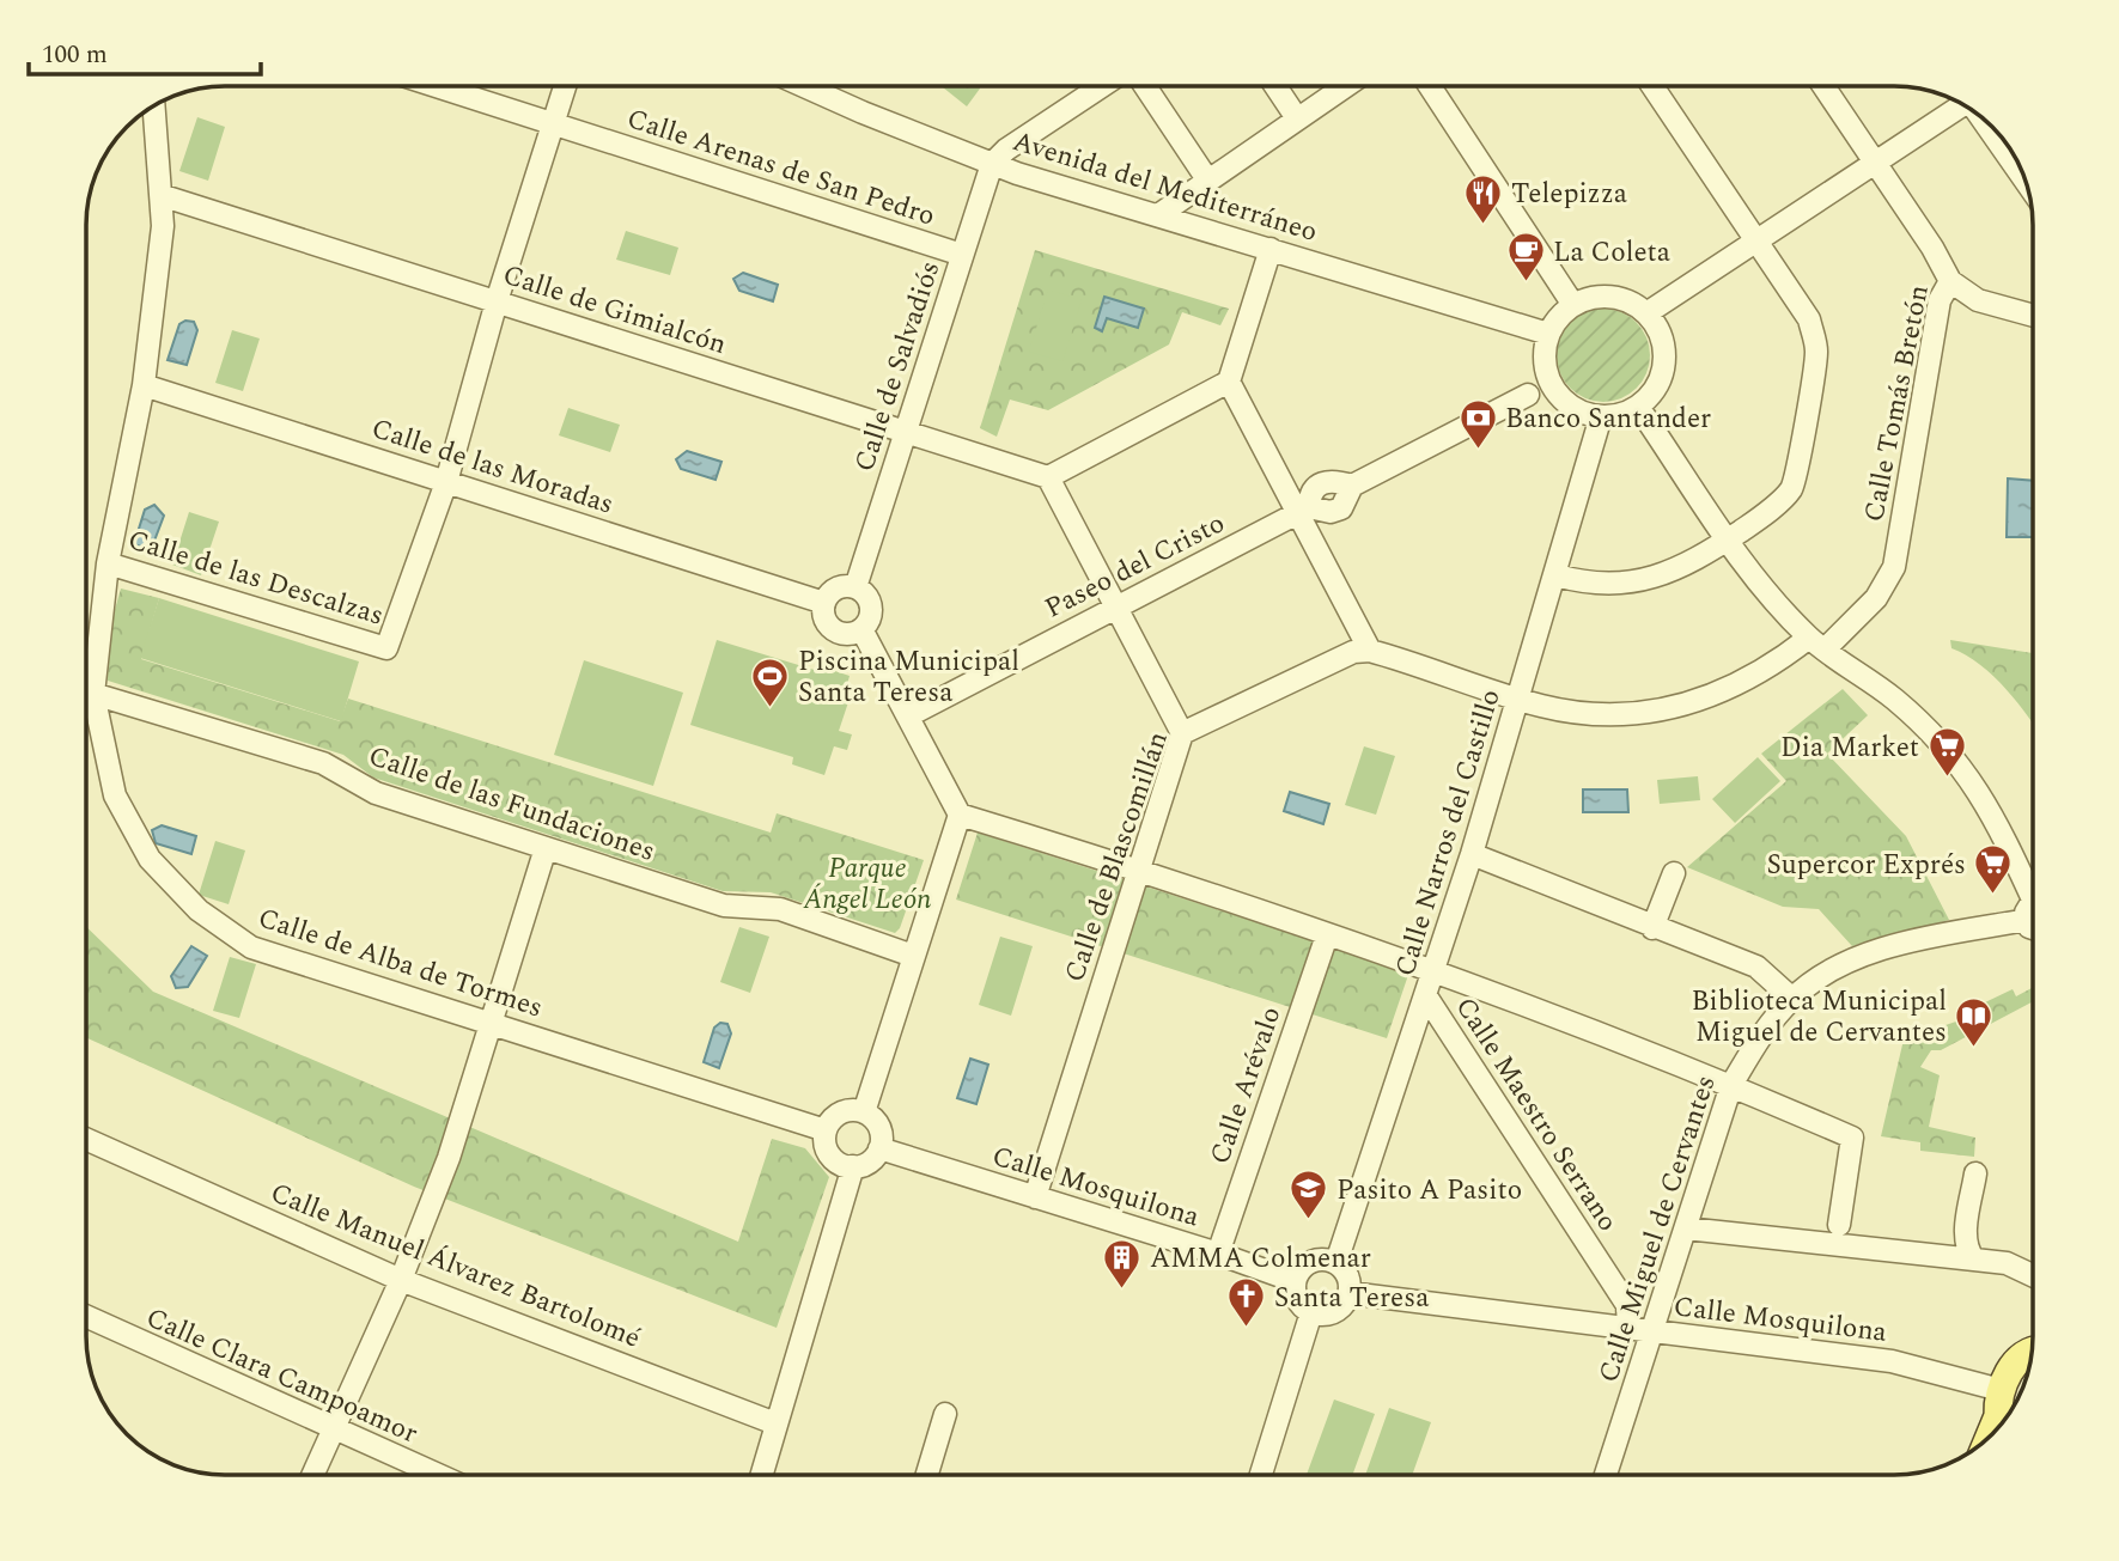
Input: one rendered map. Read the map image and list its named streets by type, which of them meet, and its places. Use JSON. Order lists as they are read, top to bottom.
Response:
{
  "streets": {
    "street": [
      "Calle Arenas de San Pedro",
      "Avenida del Mediterráneo",
      "Calle de Gimialcón",
      "Calle de Salvadiós",
      "Calle Tomás Bretón",
      "Calle de las Moradas",
      "Paseo del Cristo",
      "Calle de las Descalzas",
      "Calle de las Fundaciones",
      "Calle Narros del Castillo",
      "Calle de Blascomillán",
      "Calle de Alba de Tormes",
      "Calle Arévalo",
      "Calle Maestro Serrano",
      "Calle Mosquilona",
      "Calle Miguel de Cervantes",
      "Calle Manuel Álvarez Bartolomé",
      "Calle Clara Campoamor"
    ]
  },
  "crossings": [
    ["Calle Arenas de San Pedro", "Calle de Salvadiós"],
    ["Calle Arenas de San Pedro", "Calle de las Descalzas"],
    ["Avenida del Mediterráneo", "Calle de Salvadiós"],
    ["Avenida del Mediterráneo", "Calle Narros del Castillo"],
    ["Calle de Gimialcón", "Calle de Salvadiós"],
    ["Calle de Gimialcón", "Calle de las Descalzas"],
    ["Calle de Gimialcón", "Calle de Alba de Tormes"],
    ["Calle de Salvadiós", "Calle de las Moradas"],
    ["Calle Tomás Bretón", "Calle Narros del Castillo"],
    ["Calle de las Moradas", "Calle de las Descalzas"],
    ["Calle de las Moradas", "Calle de Alba de Tormes"],
    ["Calle de las Descalzas", "Calle de Alba de Tormes"],
    ["Calle de las Fundaciones", "Calle de Alba de Tormes"],
    ["Calle Narros del Castillo", "Calle Maestro Serrano"],
    ["Calle Narros del Castillo", "Calle Mosquilona"],
    ["Calle de Blascomillán", "Calle Mosquilona"],
    ["Calle de Alba de Tormes", "Calle Mosquilona"],
    ["Calle Arévalo", "Calle Mosquilona"],
    ["Calle Mosquilona", "Calle Miguel de Cervantes"]
  ],
  "parks": ["Parque Ángel León"],
  "places": {
    "restaurant": ["Telepizza"],
    "cafe": ["La Coleta"],
    "bank": ["Banco Santander"],
    "sports": ["Piscina Municipal Santa Teresa"],
    "supermarket": ["Dia Market", "Supercor Exprés"],
    "library": ["Biblioteca Municipal Miguel de Cervantes"],
    "school or university": ["Pasito A Pasito"],
    "building": ["AMMA Colmenar"],
    "church": ["Santa Teresa"]
  },
  "scale_bar": "100 m"
}
